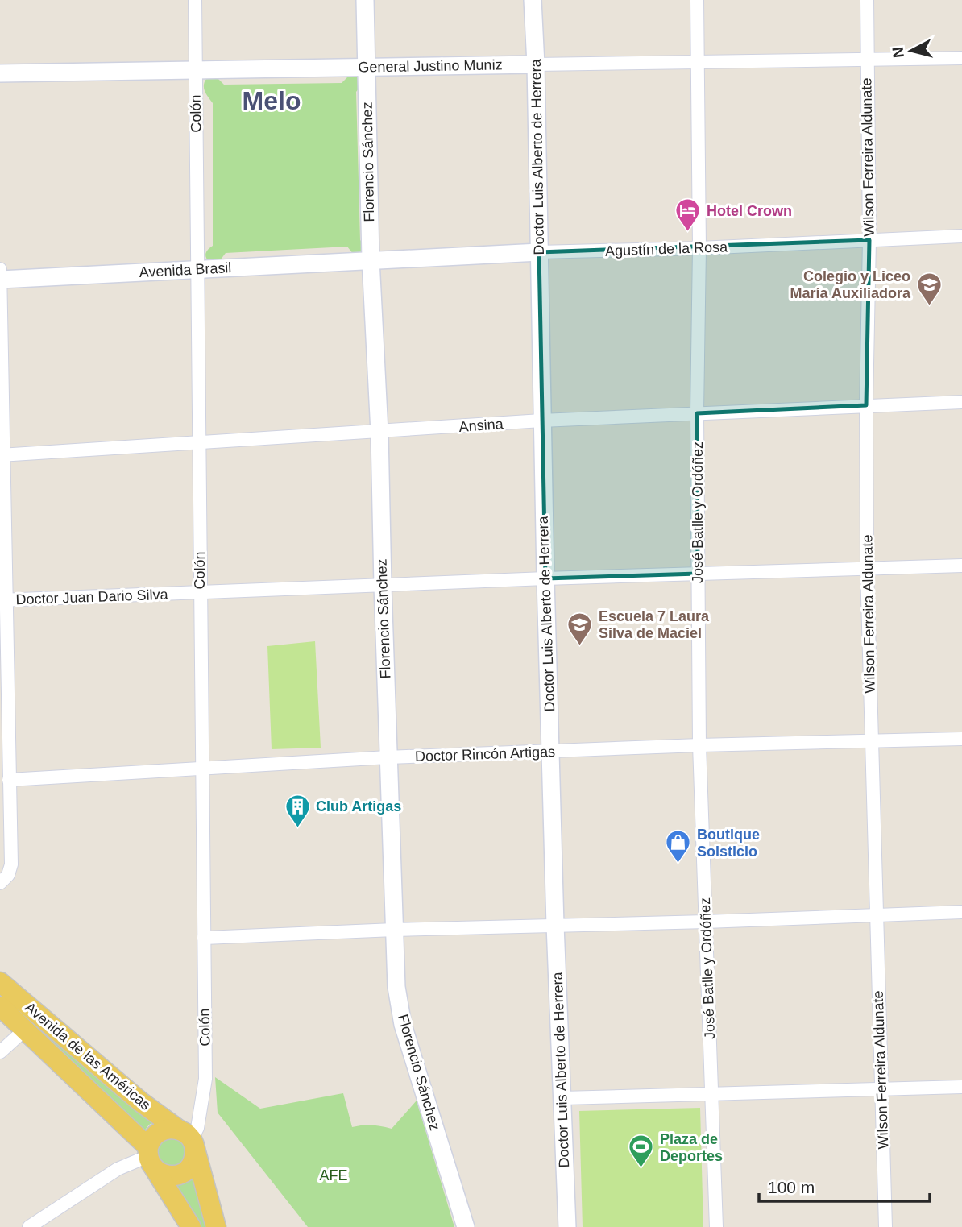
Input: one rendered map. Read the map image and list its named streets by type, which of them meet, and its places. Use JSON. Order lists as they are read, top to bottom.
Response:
{
  "streets": {
    "main road": ["Avenida de las Américas"],
    "street": [
      "General Justino Muniz",
      "Colón",
      "Doctor Luis Alberto de Herrera",
      "Wilson Ferreira Aldunate",
      "Florencio Sánchez",
      "Agustín de la Rosa",
      "Avenida Brasil",
      "Ansina",
      "José Batlle y Ordóñez",
      "Doctor Juan Dario Silva",
      "Doctor Rincón Artigas"
    ]
  },
  "crossings": [
    ["General Justino Muniz", "Colón"],
    ["General Justino Muniz", "Doctor Luis Alberto de Herrera"],
    ["General Justino Muniz", "Wilson Ferreira Aldunate"],
    ["General Justino Muniz", "Florencio Sánchez"],
    ["General Justino Muniz", "José Batlle y Ordóñez"],
    ["Colón", "Avenida Brasil"],
    ["Colón", "Ansina"],
    ["Colón", "Doctor Juan Dario Silva"],
    ["Colón", "Doctor Rincón Artigas"],
    ["Colón", "Avenida de las Américas"],
    ["Doctor Luis Alberto de Herrera", "Agustín de la Rosa"],
    ["Doctor Luis Alberto de Herrera", "Ansina"],
    ["Doctor Luis Alberto de Herrera", "Doctor Juan Dario Silva"],
    ["Doctor Luis Alberto de Herrera", "Doctor Rincón Artigas"],
    ["Wilson Ferreira Aldunate", "Agustín de la Rosa"],
    ["Wilson Ferreira Aldunate", "Ansina"],
    ["Wilson Ferreira Aldunate", "Doctor Juan Dario Silva"],
    ["Wilson Ferreira Aldunate", "Doctor Rincón Artigas"],
    ["Florencio Sánchez", "Agustín de la Rosa"],
    ["Florencio Sánchez", "Avenida Brasil"],
    ["Florencio Sánchez", "Ansina"],
    ["Florencio Sánchez", "Doctor Juan Dario Silva"],
    ["Florencio Sánchez", "Doctor Rincón Artigas"],
    ["Agustín de la Rosa", "Avenida Brasil"],
    ["Agustín de la Rosa", "José Batlle y Ordóñez"],
    ["Ansina", "José Batlle y Ordóñez"],
    ["José Batlle y Ordóñez", "Doctor Juan Dario Silva"],
    ["José Batlle y Ordóñez", "Doctor Rincón Artigas"]
  ],
  "districts": ["Melo"],
  "parks": ["AFE"],
  "places": {
    "hotel": ["Hotel Crown"],
    "school or university": ["Colegio y Liceo María Auxiliadora", "Escuela 7 Laura Silva de Maciel"],
    "building": ["Club Artigas"],
    "shop": ["Boutique Solsticio"],
    "sports": ["Plaza de Deportes"]
  },
  "scale_bar": "100 m",
  "north": "left"
}
